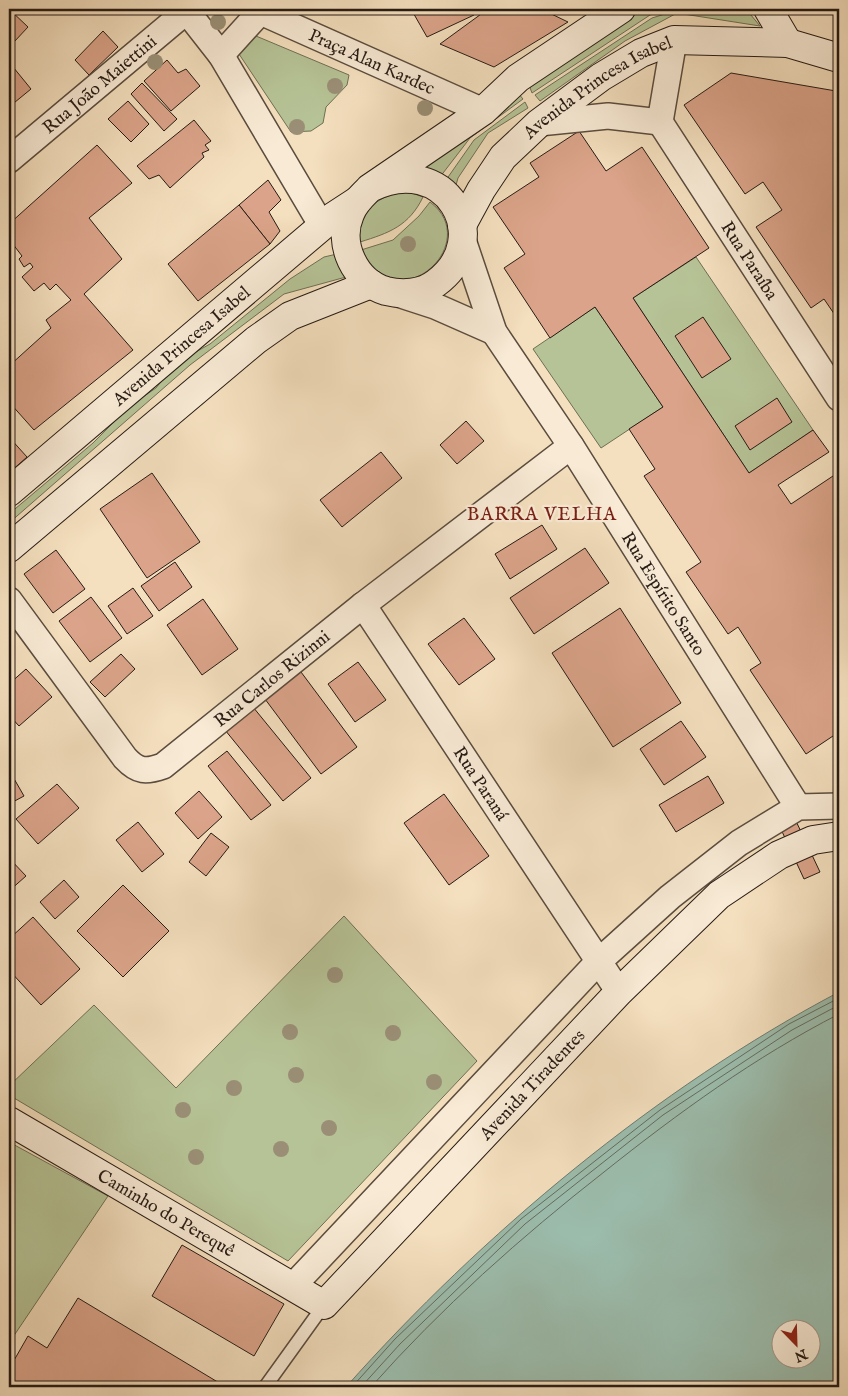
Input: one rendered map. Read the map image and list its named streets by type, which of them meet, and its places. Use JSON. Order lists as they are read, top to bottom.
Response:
{
  "streets": {
    "main road": ["Avenida Princesa Isabel", "Avenida Tiradentes", "Caminho do Perequê"],
    "street": [
      "Praça Alan Kardec",
      "Rua João Maiettini",
      "Rua Paraíba",
      "Rua Espírito Santo",
      "Rua Carlos Rizinni",
      "Rua Paraná"
    ]
  },
  "crossings": [
    ["Praça Alan Kardec", "Avenida Princesa Isabel"],
    ["Avenida Princesa Isabel", "Rua Espírito Santo"],
    ["Rua Espírito Santo", "Rua Carlos Rizinni"],
    ["Rua Espírito Santo", "Avenida Tiradentes"],
    ["Rua Carlos Rizinni", "Rua Paraná"],
    ["Rua Paraná", "Avenida Tiradentes"],
    ["Avenida Tiradentes", "Caminho do Perequê"]
  ],
  "districts": ["BARRA VELHA"],
  "north": "bottom right"
}
